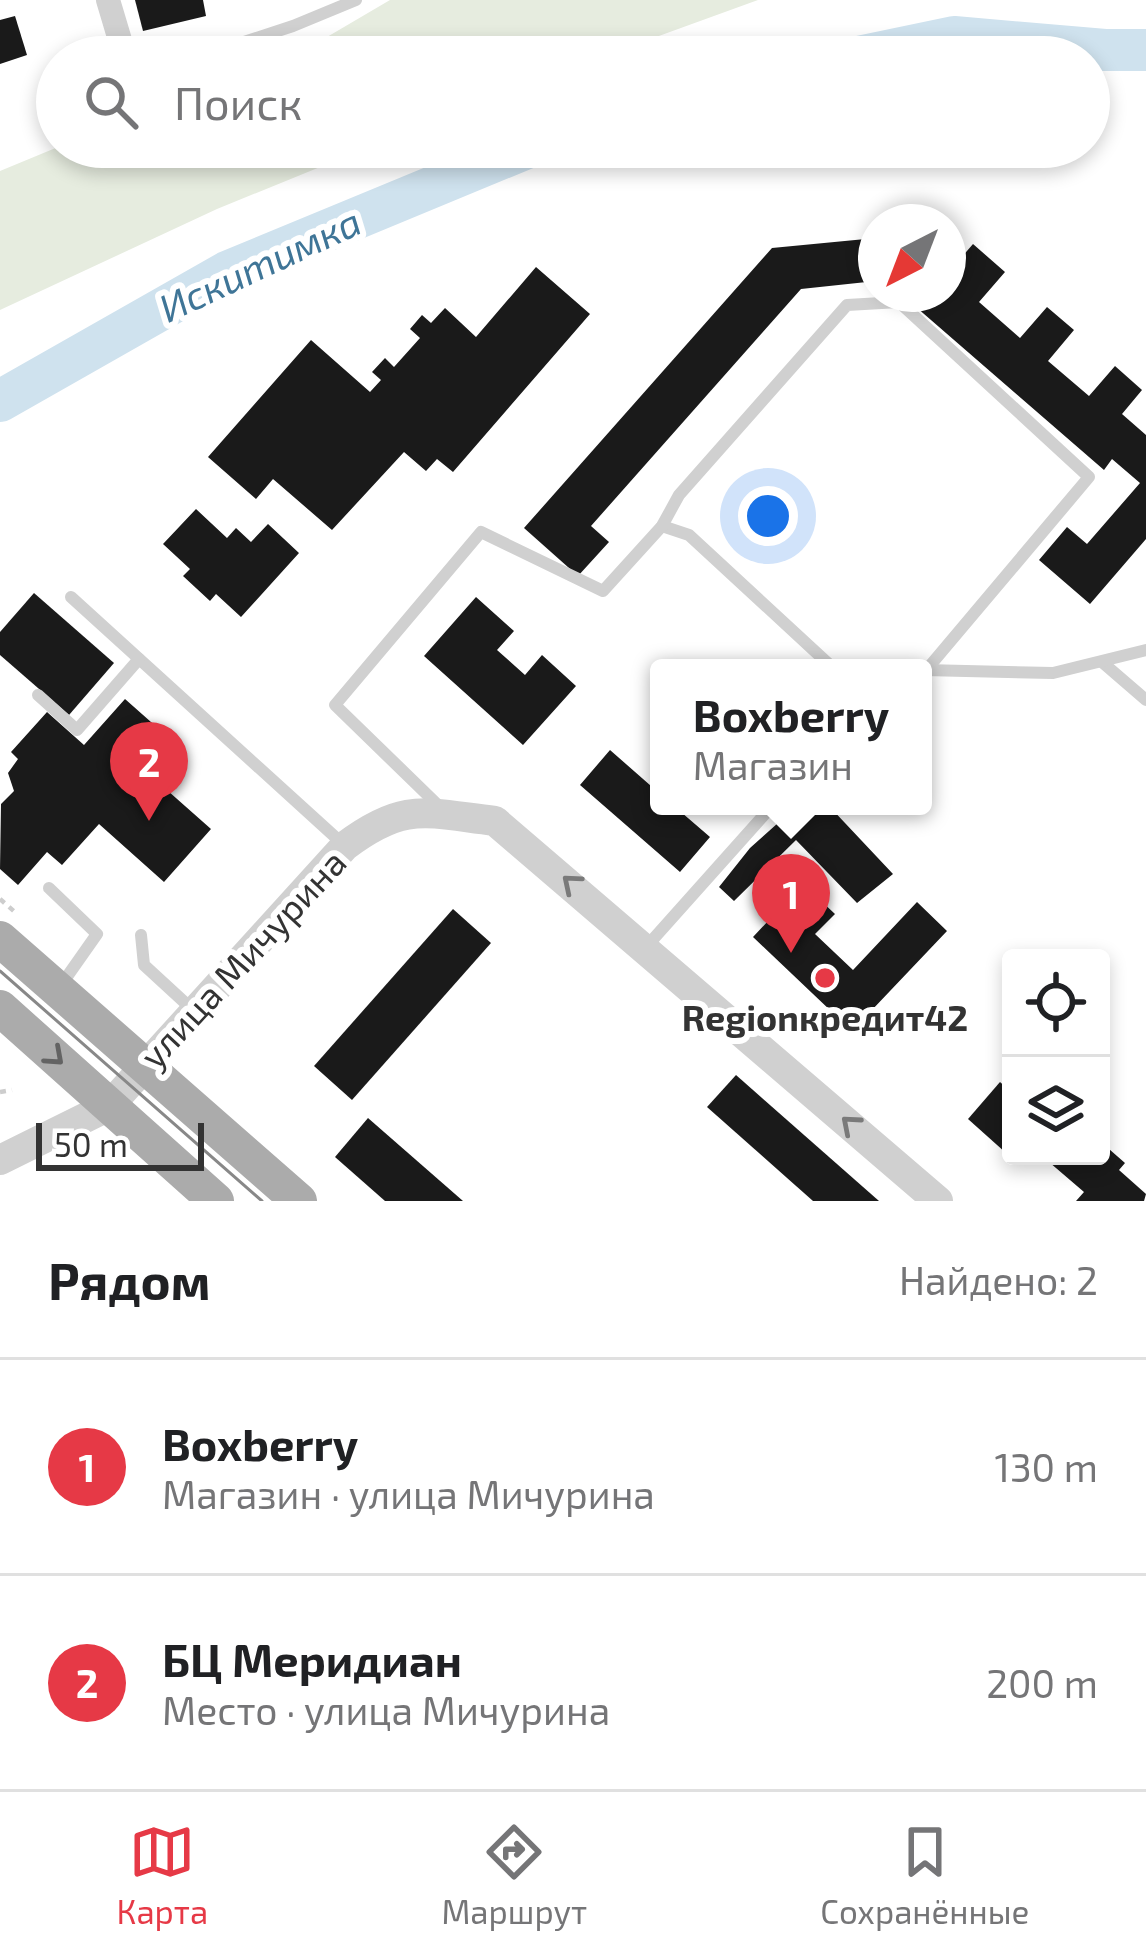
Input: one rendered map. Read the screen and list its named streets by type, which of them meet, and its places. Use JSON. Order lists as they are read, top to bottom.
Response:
{
  "streets": {
    "street": ["улица Мичурина"]
  },
  "one_way": ["улица Мичурина"],
  "water": ["Искитимка"],
  "places": ["Regionкредит42"],
  "scale_bar": "50 m",
  "north": "bottom left",
  "page": {
    "search": "Поиск",
    "popup": ["Boxberry", "Магазин"],
    "pins": ["2", "1"],
    "scale": "50 m",
    "heading": ["Рядом", "Найдено: 2"],
    "list": [
      {
        "mark": "1",
        "name": "Boxberry",
        "note": "Магазин · улица Мичурина",
        "value": "130 m"
      },
      {
        "mark": "2",
        "name": "БЦ Меридиан",
        "note": "Место · улица Мичурина",
        "value": "200 m"
      }
    ],
    "nav": ["Карта", "Маршрут", "Сохранённые"]
  }
}
